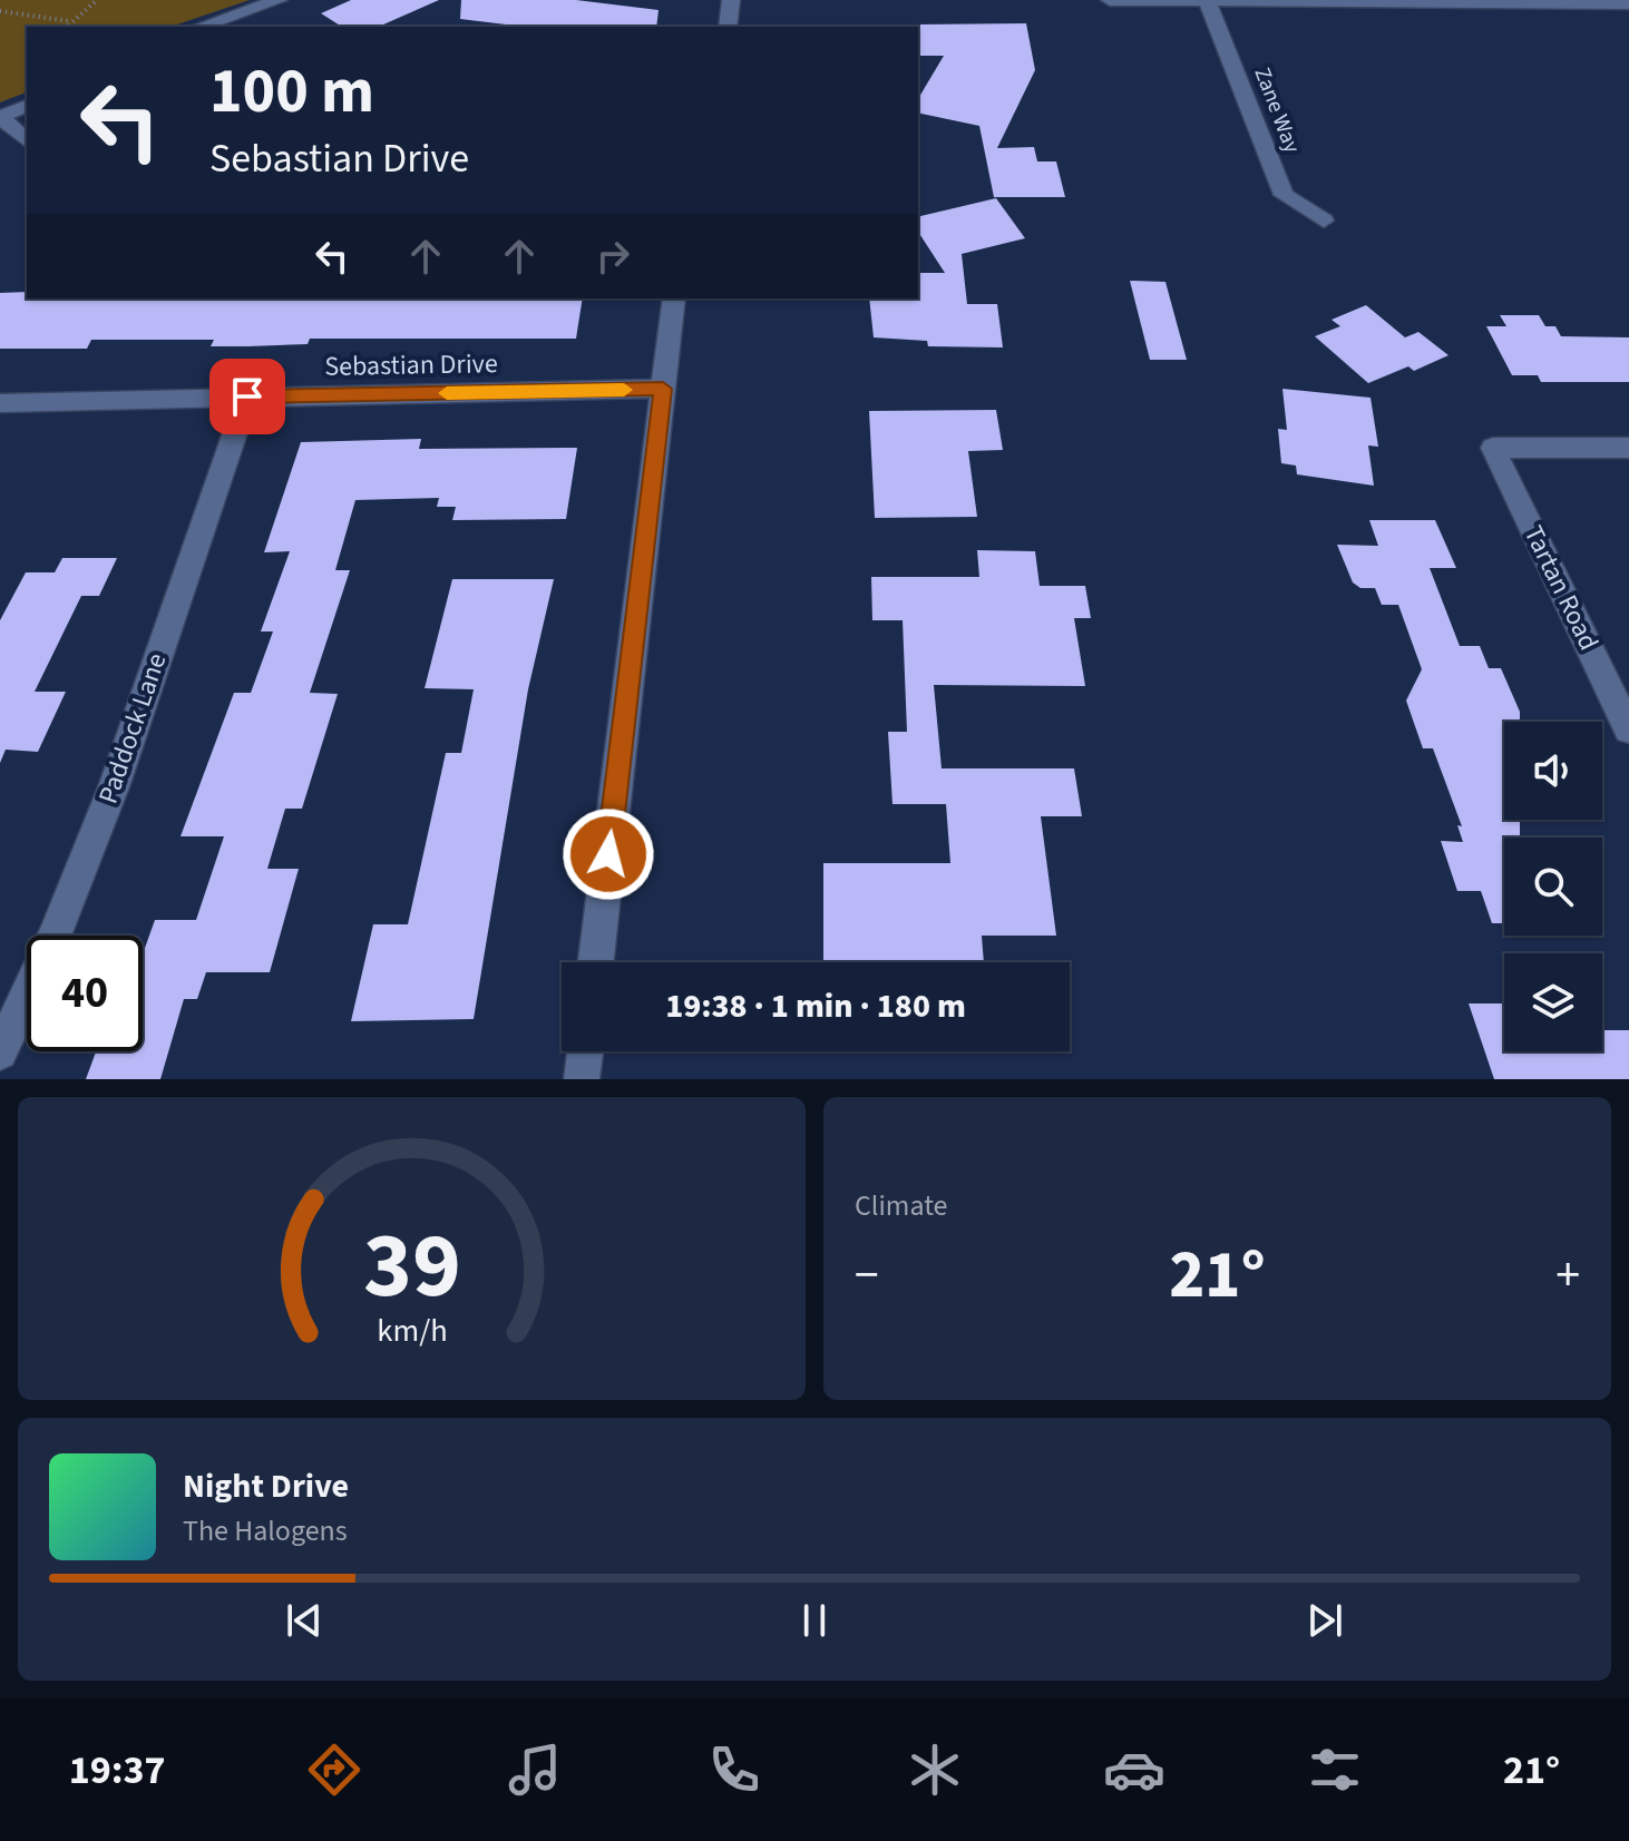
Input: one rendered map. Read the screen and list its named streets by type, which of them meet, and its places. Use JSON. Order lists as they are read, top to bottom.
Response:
{
  "streets": {
    "street": [
      "Zane Way",
      "Sebastian Drive",
      "Tartan Road",
      "Paddock Lane"
    ]
  },
  "crossings": [
    ["Sebastian Drive", "Paddock Lane"]
  ],
  "page": {
    "turn": ["100 m", "Sebastian Drive"],
    "limit": "40",
    "trip": "19:38 · 1 min · 180 m",
    "tile": "Climate",
    "heat": ["−", "21°", "+"],
    "song": ["Night Drive", "The Halogens"],
    "tabs": ["19:37", "21°"],
    "gauge": ["39", "km/h"]
  }
}
